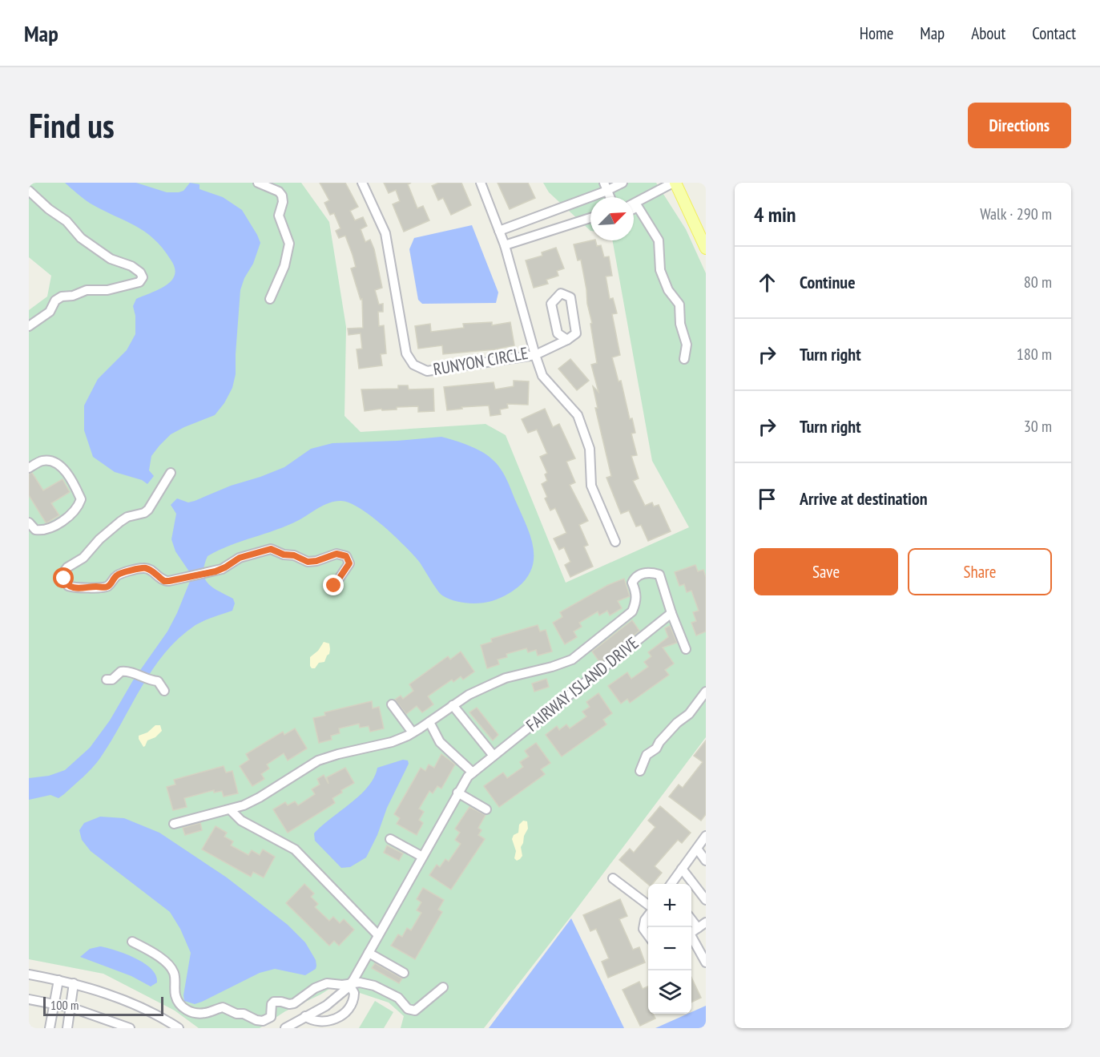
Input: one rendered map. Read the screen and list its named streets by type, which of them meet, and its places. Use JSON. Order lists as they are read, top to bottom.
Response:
{
  "streets": {
    "street": ["RUNYON CIRCLE", "FAIRWAY ISLAND DRIVE"]
  },
  "scale_bar": "100 m",
  "north": "top right",
  "page": {
    "header": "Map",
    "nav": [
      "Home",
      "Map",
      "About",
      "Contact"
    ],
    "buttons": [
      "Directions",
      ["Save", "Share"]
    ],
    "title": "Find us",
    "heading": ["4 min", "Walk · 290 m"],
    "list": [
      ["Continue", "80 m"],
      ["Turn right", "180 m"],
      ["Turn right", "30 m"],
      "Arrive at destination"
    ],
    "map_buttons": ["+", "−"],
    "scale": "100 m"
  }
}
